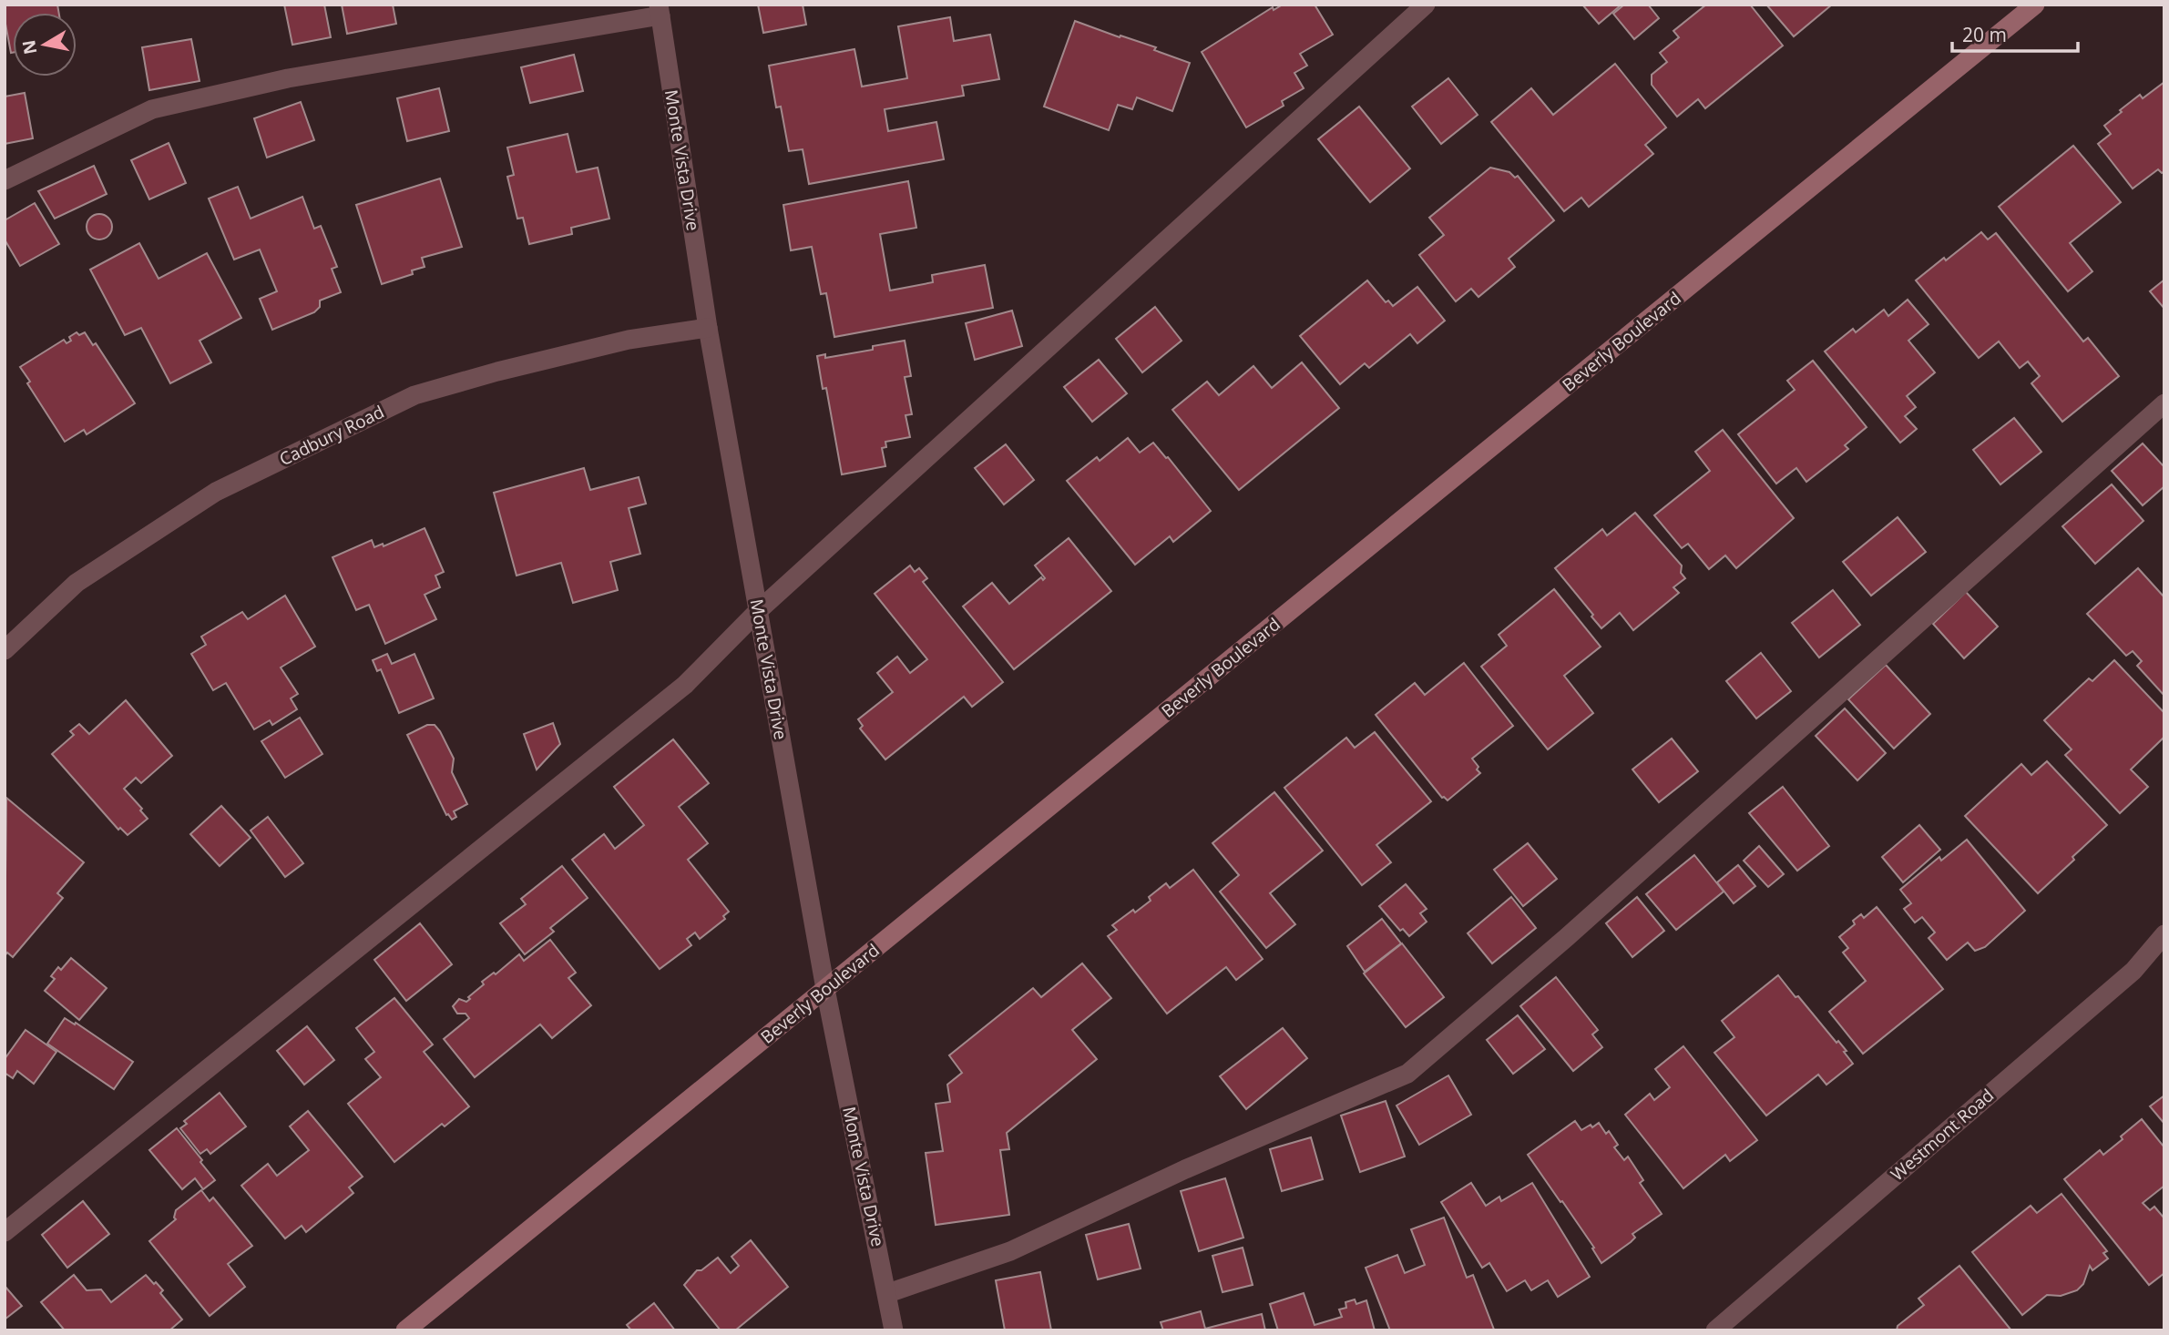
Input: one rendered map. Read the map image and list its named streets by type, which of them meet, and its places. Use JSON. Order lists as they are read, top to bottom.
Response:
{
  "streets": {
    "main road": ["Beverly Boulevard"],
    "street": ["Monte Vista Drive", "Cadbury Road", "Westmont Road"]
  },
  "crossings": [
    ["Monte Vista Drive", "Beverly Boulevard"],
    ["Monte Vista Drive", "Cadbury Road"]
  ],
  "scale_bar": "20 m",
  "north": "left"
}
